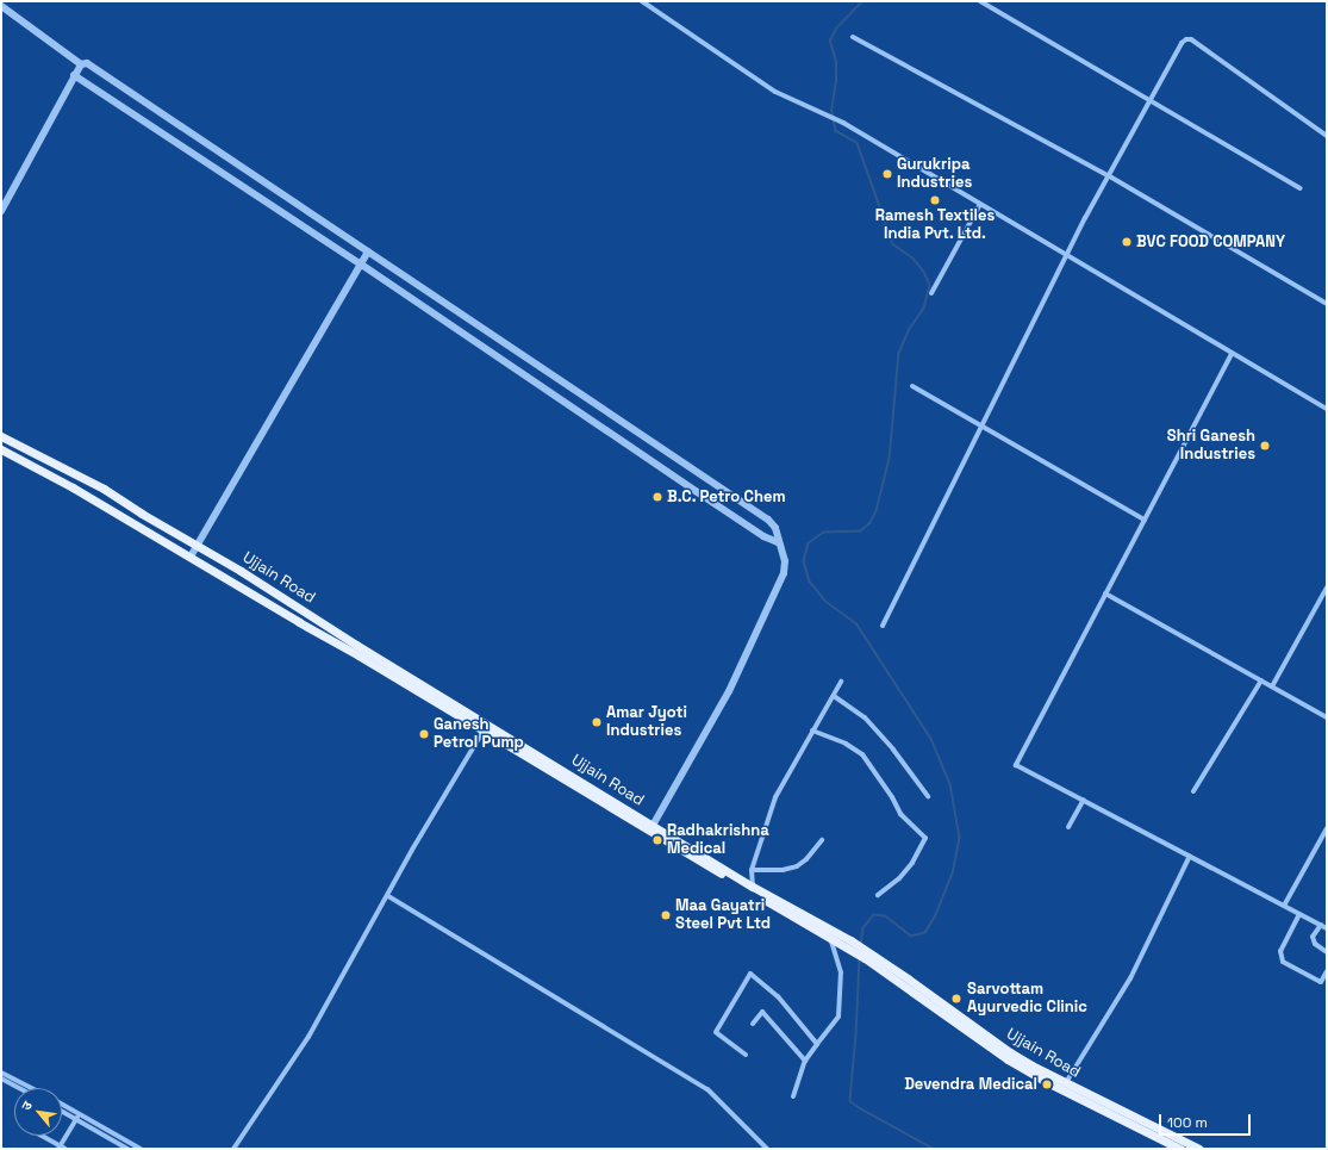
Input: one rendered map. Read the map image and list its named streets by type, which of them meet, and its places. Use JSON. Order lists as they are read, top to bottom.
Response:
{
  "streets": {
    "main road": ["Ujjain Road"]
  },
  "places": [
    "Gurukripa Industries",
    "Ramesh Textiles India Pvt. Ltd.",
    "BVC FOOD COMPANY",
    "Shri Ganesh Industries",
    "B.C. Petro Chem",
    "Amar Jyoti Industries",
    "Ganesh Petrol Pump",
    "Radhakrishna Medical",
    "Maa Gayatri Steel Pvt Ltd",
    "Sarvottam Ayurvedic Clinic",
    "Devendra Medical"
  ],
  "scale_bar": "100 m",
  "north": "top left"
}
